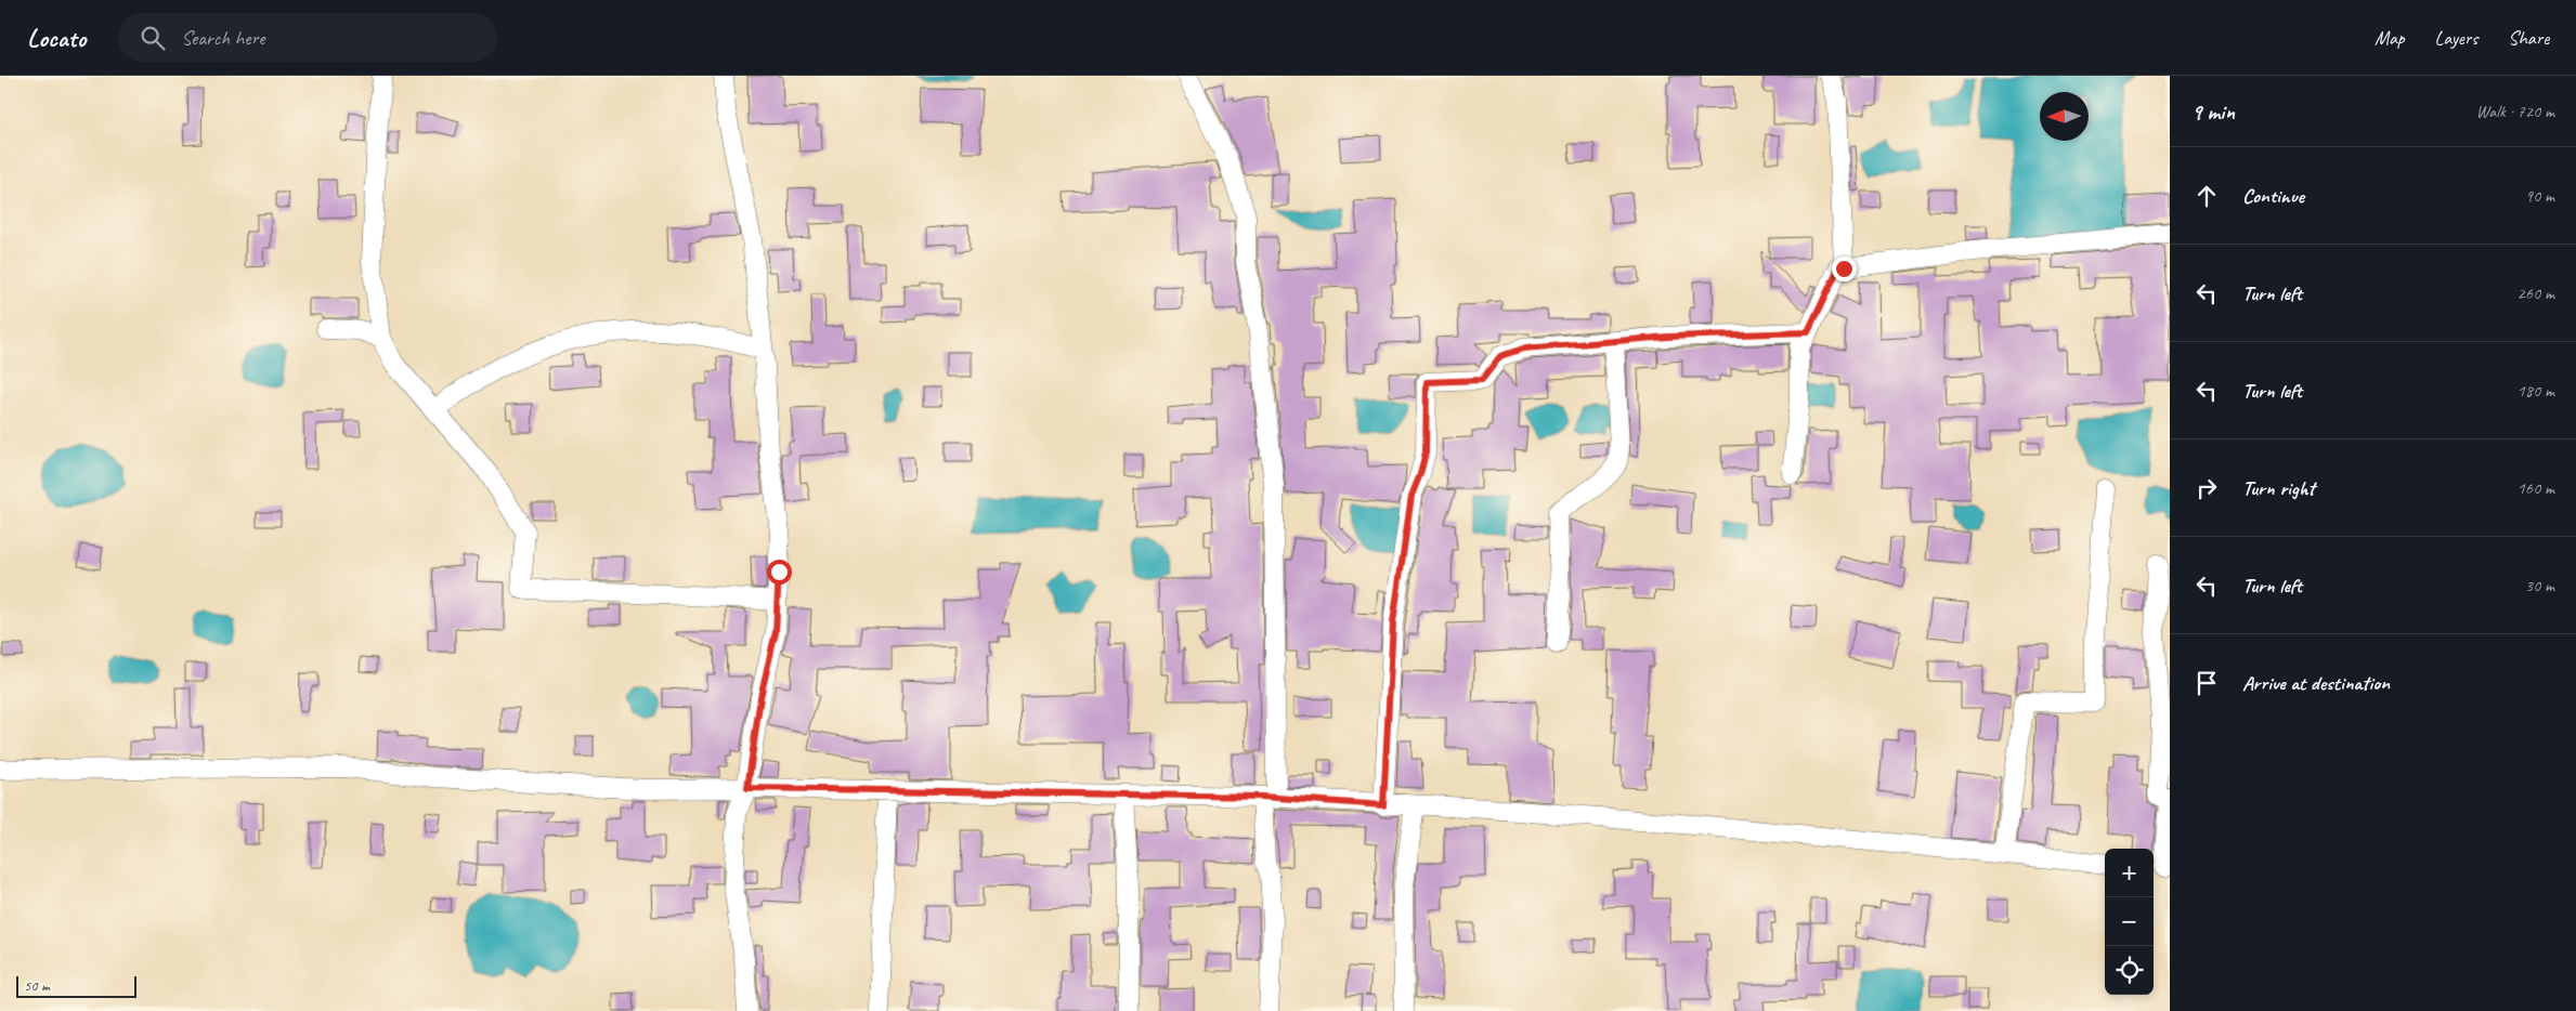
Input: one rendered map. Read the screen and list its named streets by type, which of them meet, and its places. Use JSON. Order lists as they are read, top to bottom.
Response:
{
  "scale_bar": "50 m",
  "north": "left",
  "page": {
    "header": "Locato",
    "search": "Search here",
    "nav": ["Map", "Layers", "Share"],
    "heading": ["9 min", "Walk · 720 m"],
    "list": [
      ["Continue", "90 m"],
      ["Turn left", "260 m"],
      ["Turn left", "180 m"],
      ["Turn right", "160 m"],
      ["Turn left", "30 m"],
      "Arrive at destination"
    ],
    "map_buttons": ["+", "−"],
    "scale": "50 m"
  }
}
